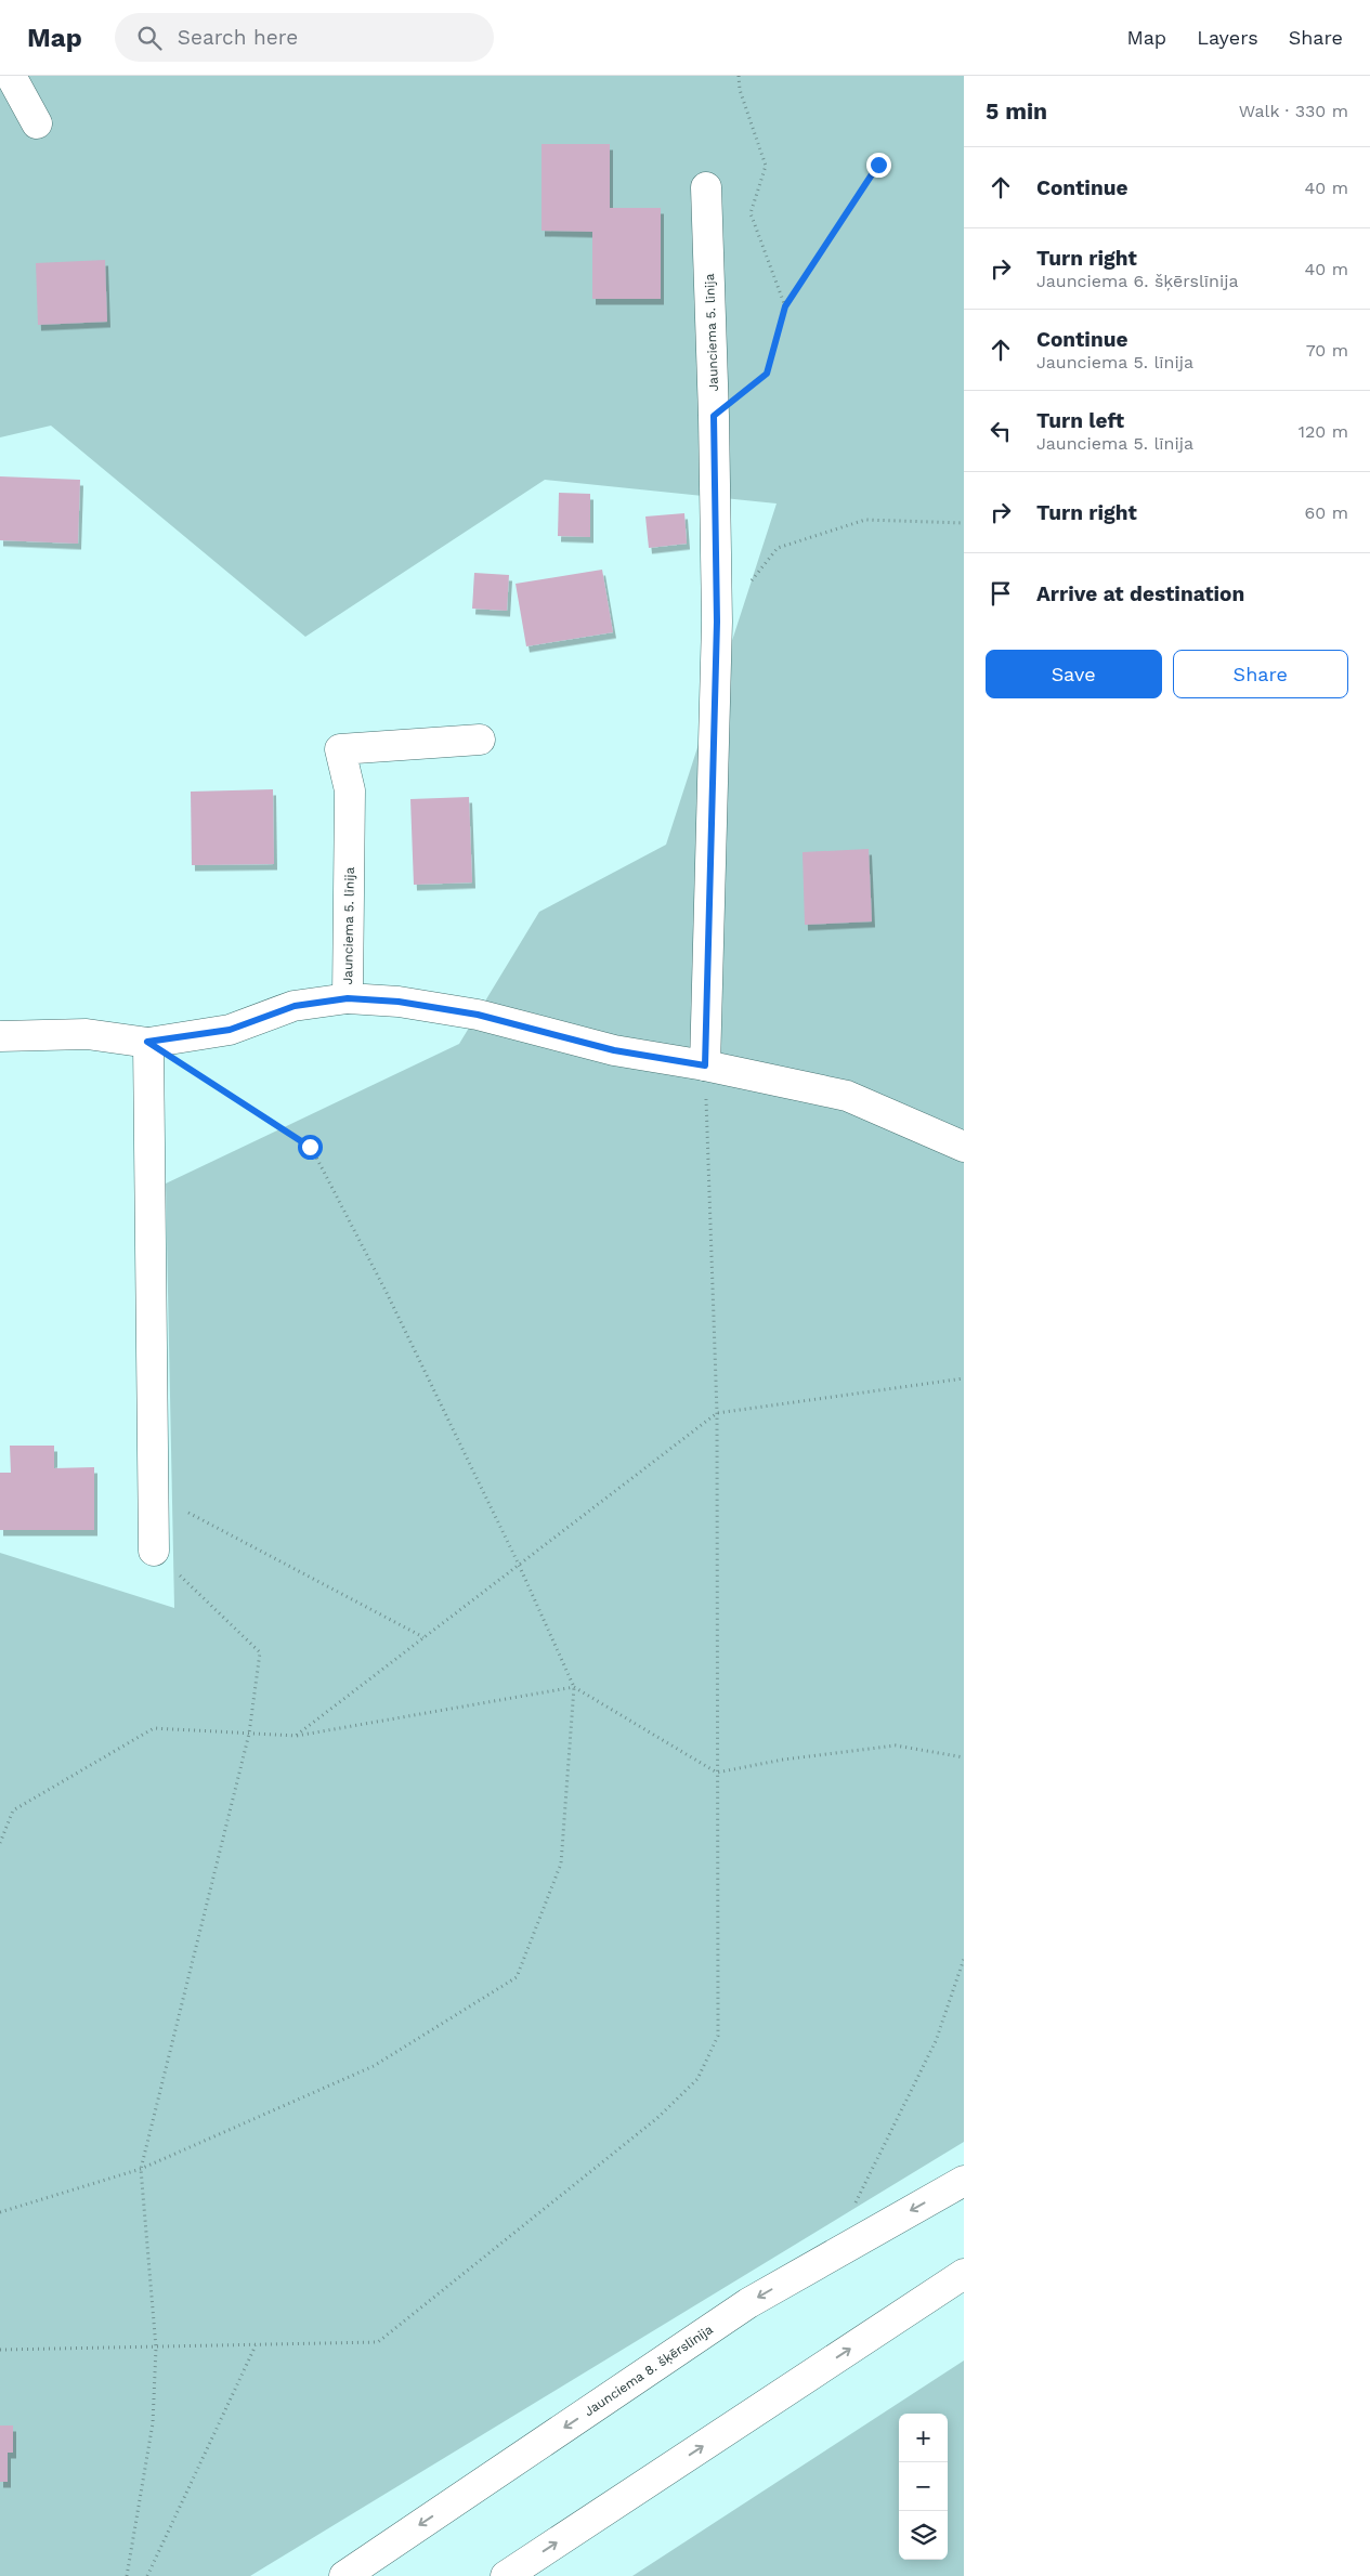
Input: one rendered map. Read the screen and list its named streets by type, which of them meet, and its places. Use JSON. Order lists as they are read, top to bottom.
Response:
{
  "streets": {
    "street": ["Jaunciema 5. līnija", "Jaunciema 8. šķērslīnija"]
  },
  "page": {
    "header": "Map",
    "search": "Search here",
    "nav": ["Map", "Layers", "Share"],
    "heading": ["5 min", "Walk · 330 m"],
    "list": [
      ["Continue", "40 m"],
      ["Turn right", "Jaunciema 6. šķērslīnija", "40 m"],
      ["Continue", "Jaunciema 5. līnija", "70 m"],
      ["Turn left", "Jaunciema 5. līnija", "120 m"],
      ["Turn right", "60 m"],
      "Arrive at destination"
    ],
    "buttons": ["Save", "Share"],
    "map_buttons": ["+", "−"]
  }
}
